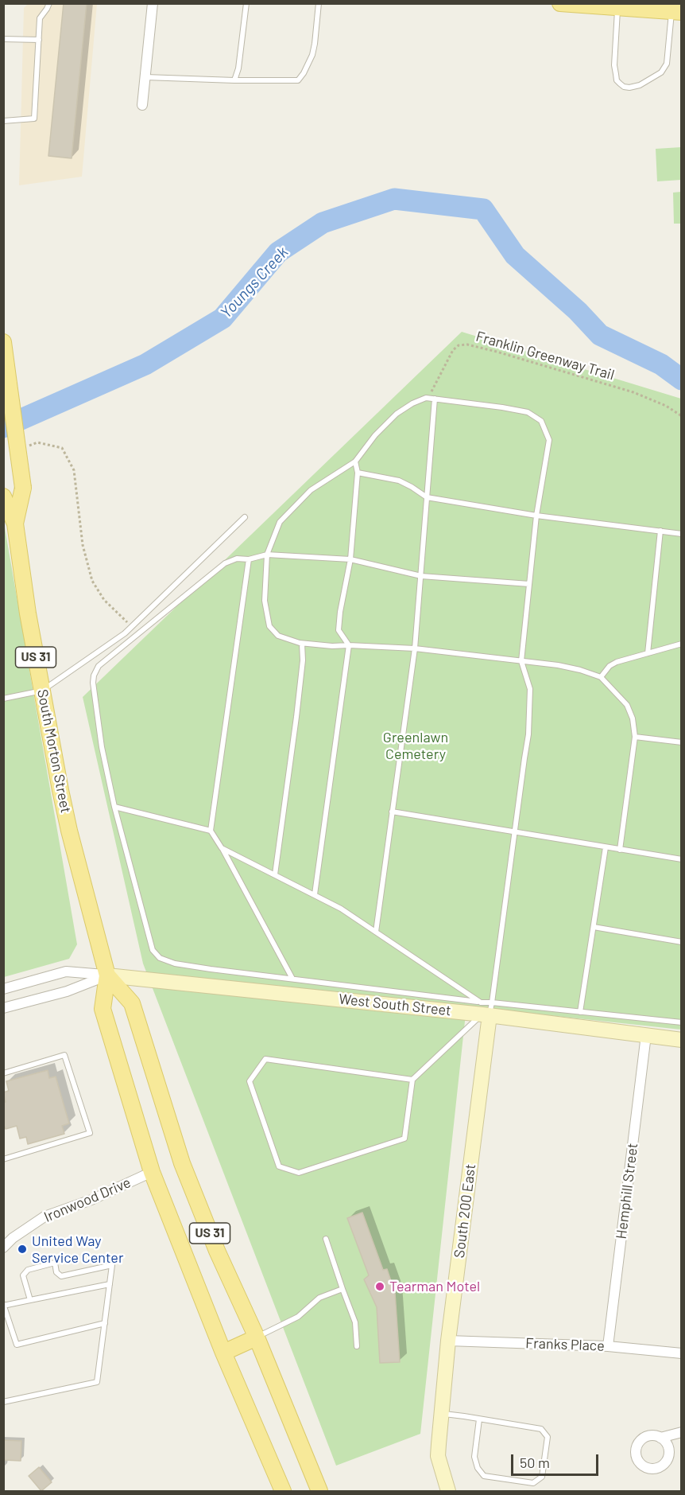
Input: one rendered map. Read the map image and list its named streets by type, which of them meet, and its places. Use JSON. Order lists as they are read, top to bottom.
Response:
{
  "streets": {
    "main road": ["US 31", "South Morton Street"],
    "street": [
      "West South Street",
      "Hemphill Street",
      "Ironwood Drive",
      "South 200 East",
      "Franks Place"
    ],
    "path": ["Franklin Greenway Trail"]
  },
  "crossings": [
    ["US 31", "South Morton Street"],
    ["US 31", "West South Street"],
    ["US 31", "Ironwood Drive"],
    ["South Morton Street", "West South Street"],
    ["West South Street", "Hemphill Street"],
    ["West South Street", "South 200 East"],
    ["Hemphill Street", "Franks Place"],
    ["South 200 East", "Franks Place"]
  ],
  "water": ["Youngs Creek"],
  "parks": ["Greenlawn Cemetery"],
  "places": ["United Way Service Center", "Tearman Motel"],
  "scale_bar": "50 m"
}
